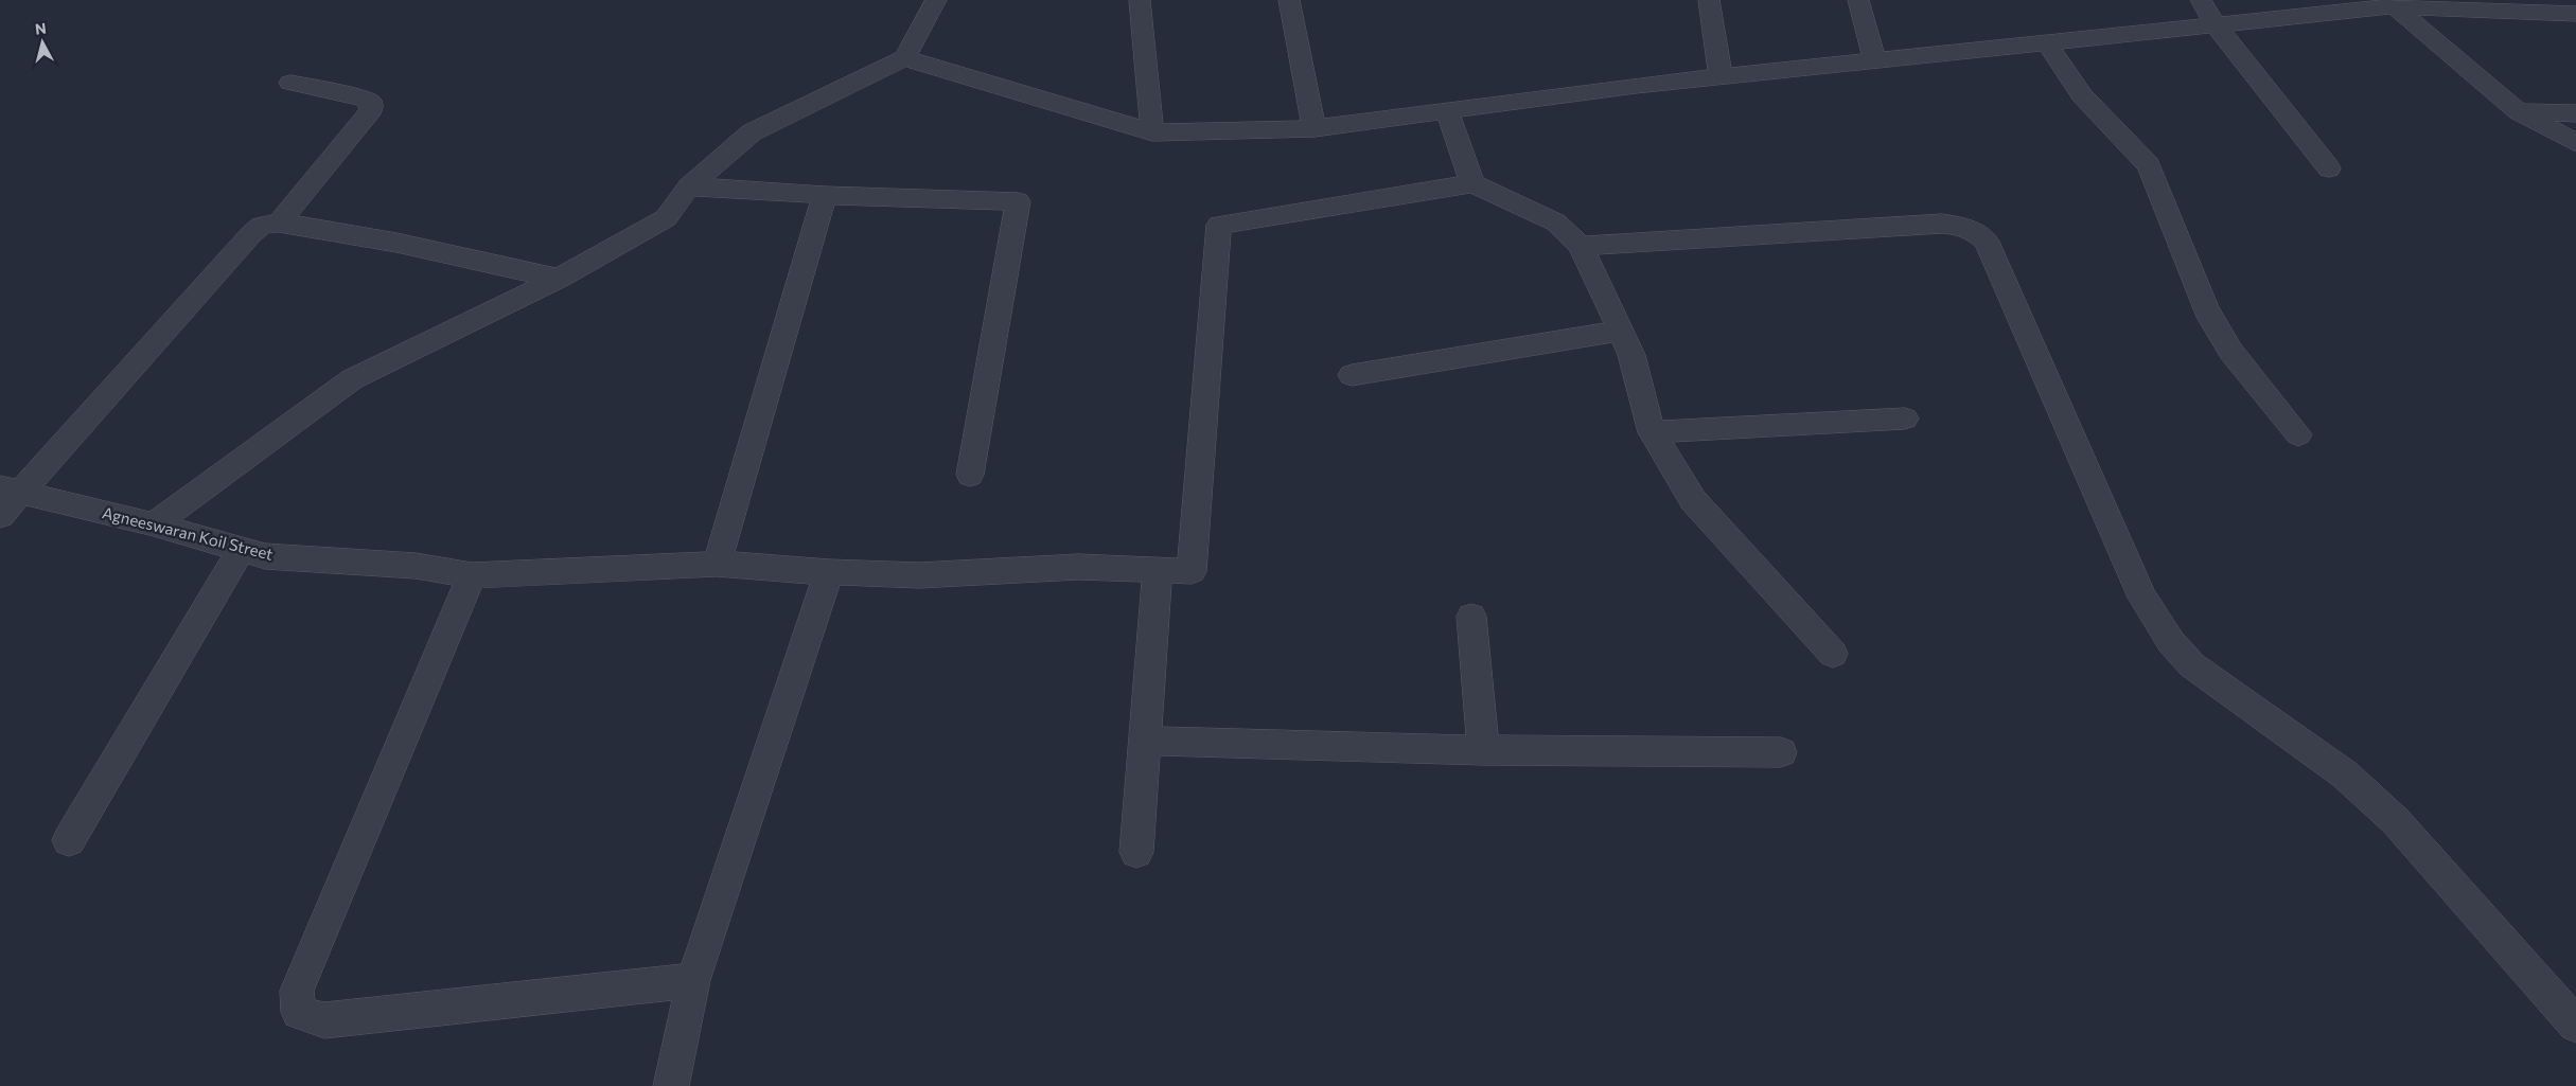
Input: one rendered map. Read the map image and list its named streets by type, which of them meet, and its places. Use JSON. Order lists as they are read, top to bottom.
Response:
{
  "streets": {
    "street": ["Agneeswaran Koil Street"]
  },
  "north": "top"
}
